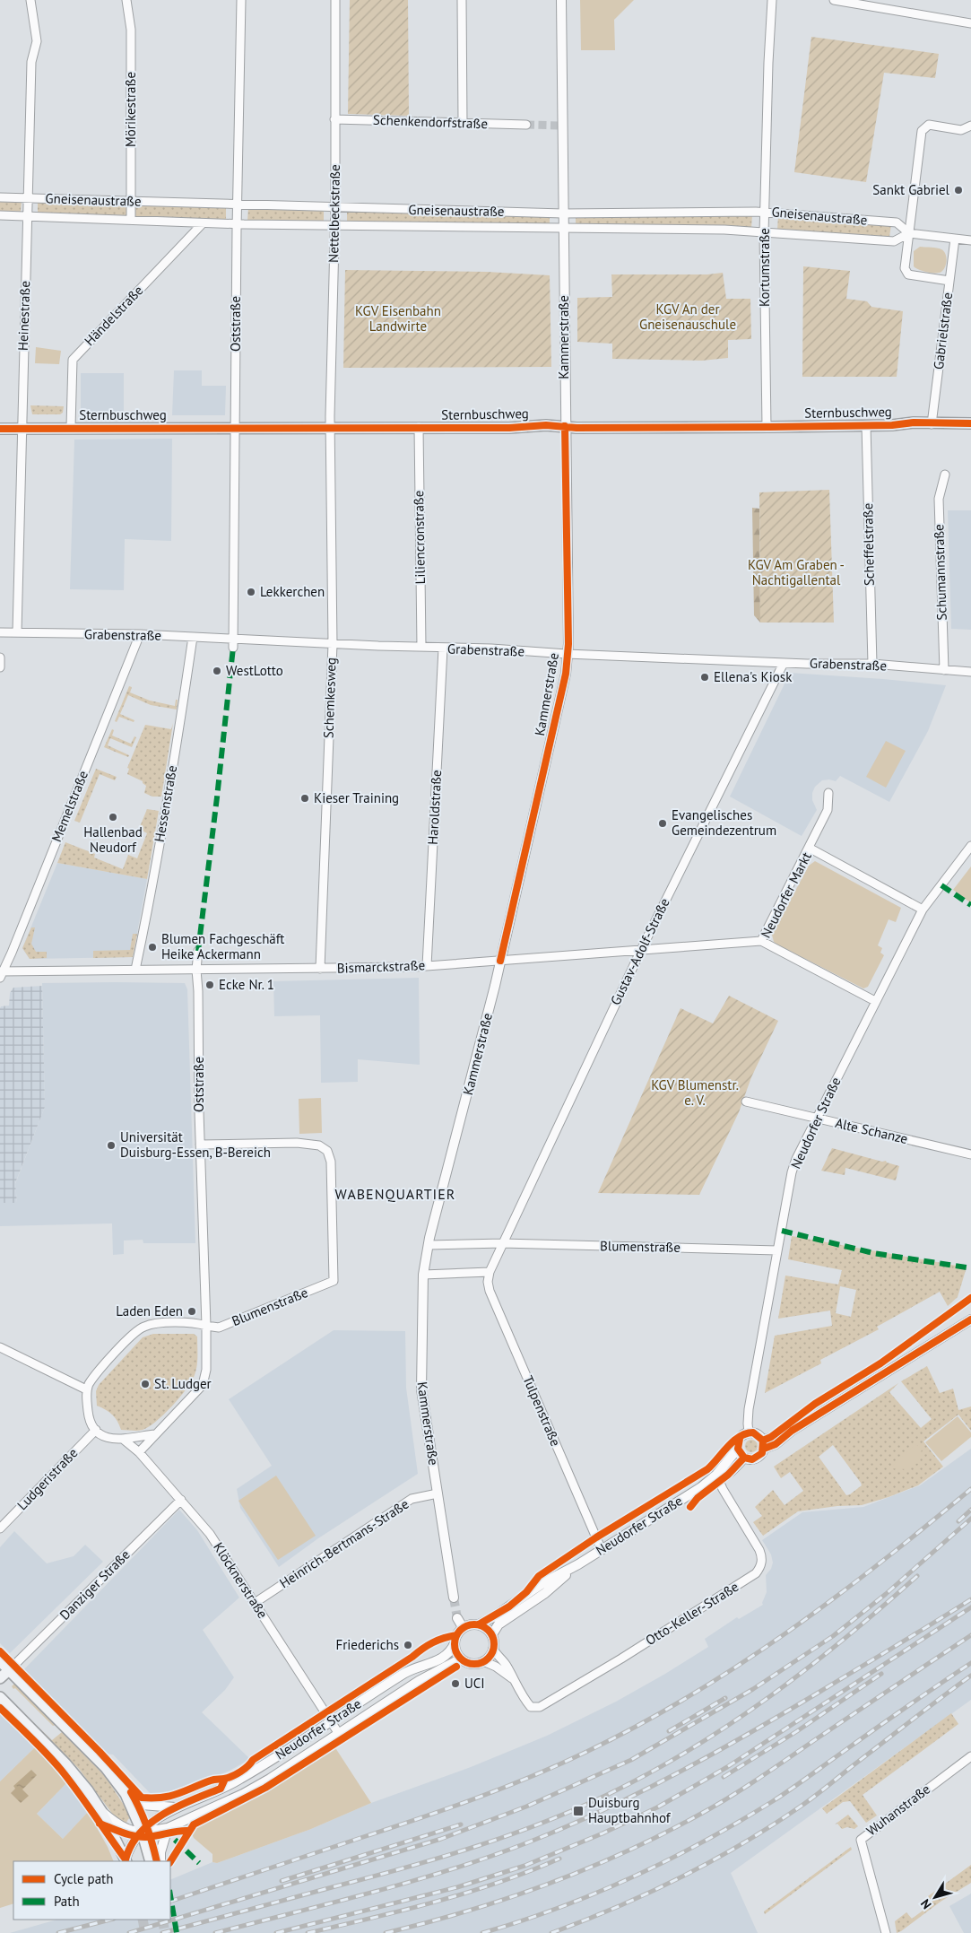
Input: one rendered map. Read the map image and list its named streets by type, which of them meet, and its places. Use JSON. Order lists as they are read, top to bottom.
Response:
{
  "streets": {
    "main road": ["Sternbuschweg"],
    "street": [
      "Mörikestraße",
      "Schenkendorfstraße",
      "Gneisenaustraße",
      "Nettelbeckstraße",
      "Kortumstraße",
      "Heinestraße",
      "Händelstraße",
      "Oststraße",
      "Gabrielstraße",
      "Kammerstraße",
      "Liliencronstraße",
      "Scheffelstraße",
      "Schumannstraße",
      "Grabenstraße",
      "Schemkesweg",
      "Hessenstraße",
      "Memelstraße",
      "Haroldstraße",
      "Neudorfer Markt",
      "Gustav-Adolf-Straße",
      "Bismarckstraße",
      "Neudorfer Straße",
      "Alte Schanze",
      "Blumenstraße",
      "Tulpenstraße",
      "Ludgeristraße",
      "Heinrich-Bertmans-Straße",
      "Klöcknerstraße",
      "Danziger Straße",
      "Otto-Keller-Straße",
      "Wuhanstraße"
    ]
  },
  "crossings": [
    ["Mörikestraße", "Gneisenaustraße"],
    ["Schenkendorfstraße", "Nettelbeckstraße"],
    ["Gneisenaustraße", "Nettelbeckstraße"],
    ["Gneisenaustraße", "Kortumstraße"],
    ["Gneisenaustraße", "Heinestraße"],
    ["Gneisenaustraße", "Händelstraße"],
    ["Gneisenaustraße", "Oststraße"],
    ["Gneisenaustraße", "Gabrielstraße"],
    ["Gneisenaustraße", "Kammerstraße"],
    ["Nettelbeckstraße", "Sternbuschweg"],
    ["Nettelbeckstraße", "Schemkesweg"],
    ["Kortumstraße", "Sternbuschweg"],
    ["Heinestraße", "Sternbuschweg"],
    ["Heinestraße", "Grabenstraße"],
    ["Händelstraße", "Sternbuschweg"],
    ["Oststraße", "Sternbuschweg"],
    ["Oststraße", "Grabenstraße"],
    ["Oststraße", "Bismarckstraße"],
    ["Oststraße", "Blumenstraße"],
    ["Oststraße", "Ludgeristraße"],
    ["Oststraße", "Klöcknerstraße"],
    ["Gabrielstraße", "Sternbuschweg"],
    ["Kammerstraße", "Sternbuschweg"],
    ["Kammerstraße", "Grabenstraße"],
    ["Kammerstraße", "Bismarckstraße"],
    ["Kammerstraße", "Blumenstraße"],
    ["Kammerstraße", "Heinrich-Bertmans-Straße"],
    ["Sternbuschweg", "Liliencronstraße"],
    ["Sternbuschweg", "Scheffelstraße"],
    ["Sternbuschweg", "Schemkesweg"],
    ["Liliencronstraße", "Grabenstraße"],
    ["Scheffelstraße", "Grabenstraße"],
    ["Schumannstraße", "Grabenstraße"],
    ["Grabenstraße", "Schemkesweg"],
    ["Grabenstraße", "Hessenstraße"],
    ["Grabenstraße", "Memelstraße"],
    ["Grabenstraße", "Haroldstraße"],
    ["Grabenstraße", "Gustav-Adolf-Straße"],
    ["Schemkesweg", "Bismarckstraße"],
    ["Hessenstraße", "Bismarckstraße"],
    ["Memelstraße", "Bismarckstraße"],
    ["Haroldstraße", "Bismarckstraße"],
    ["Neudorfer Markt", "Bismarckstraße"],
    ["Neudorfer Markt", "Neudorfer Straße"],
    ["Gustav-Adolf-Straße", "Bismarckstraße"],
    ["Gustav-Adolf-Straße", "Blumenstraße"],
    ["Neudorfer Straße", "Alte Schanze"],
    ["Neudorfer Straße", "Blumenstraße"],
    ["Neudorfer Straße", "Tulpenstraße"],
    ["Neudorfer Straße", "Klöcknerstraße"],
    ["Neudorfer Straße", "Otto-Keller-Straße"],
    ["Blumenstraße", "Ludgeristraße"],
    ["Blumenstraße", "Klöcknerstraße"],
    ["Ludgeristraße", "Klöcknerstraße"],
    ["Heinrich-Bertmans-Straße", "Klöcknerstraße"],
    ["Klöcknerstraße", "Danziger Straße"]
  ],
  "districts": ["WABENQUARTIER"],
  "parks": [
    "KGV An der Gneisenauschule",
    "KGV Eisenbahn Landwirte",
    "KGV Am Graben - Nachtigallental",
    "KGV Blumenstr. e. V."
  ],
  "places": {
    "other": [
      "Sankt Gabriel",
      "Lekkerchen",
      "WestLotto",
      "Ellena's Kiosk",
      "Kieser Training",
      "Hallenbad Neudorf",
      "Evangelisches Gemeindezentrum",
      "Blumen Fachgeschäft Heike Ackermann",
      "Ecke Nr. 1",
      "Universität Duisburg-Essen, B-Bereich",
      "Laden Eden",
      "St. Ludger",
      "Friederichs",
      "UCI"
    ],
    "transit": ["Duisburg Hauptbahnhof"]
  },
  "legend": ["Cycle path", "Path"],
  "north": "bottom left"
}
